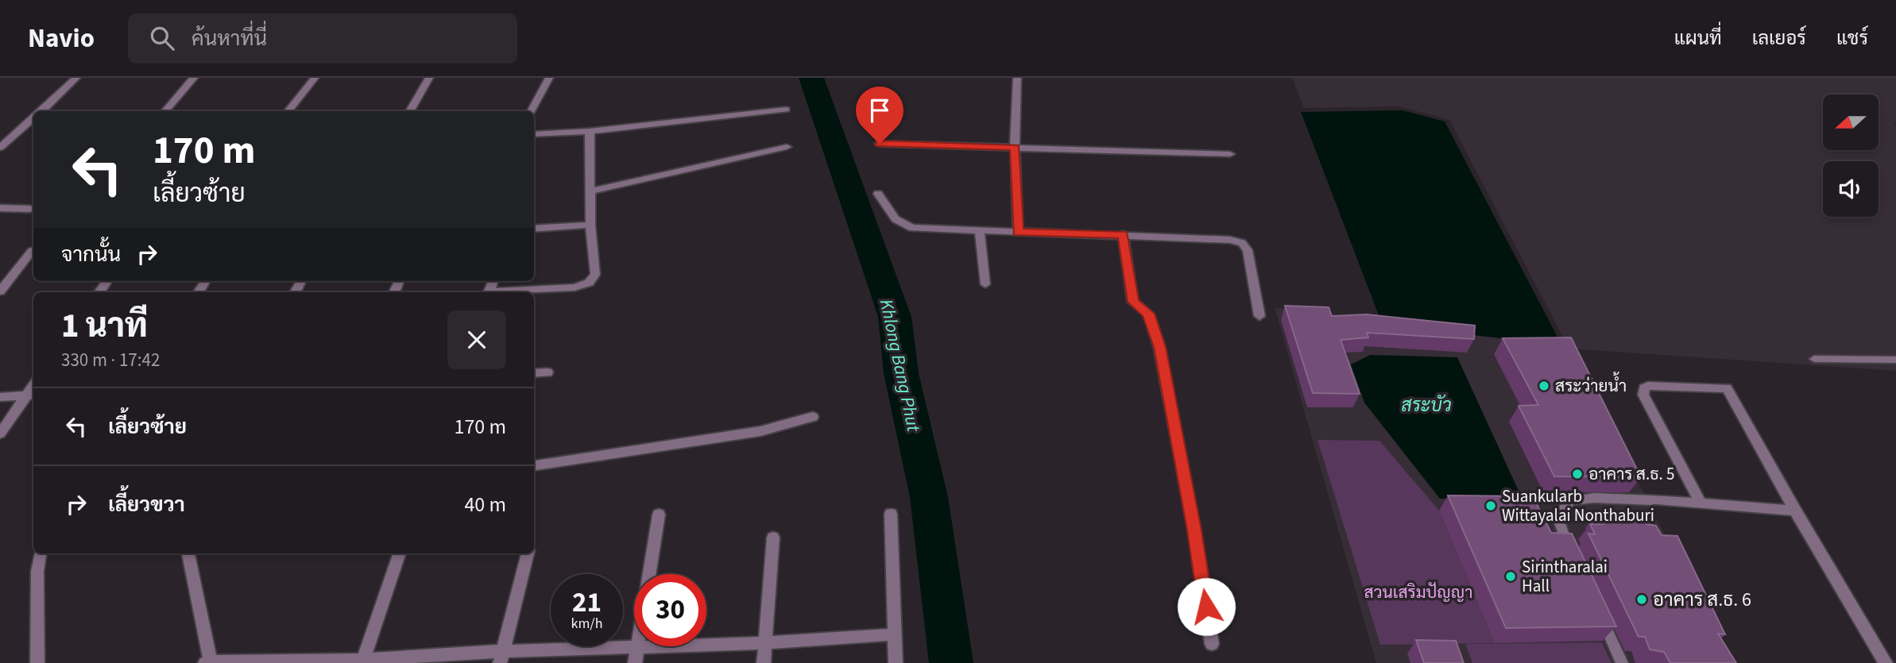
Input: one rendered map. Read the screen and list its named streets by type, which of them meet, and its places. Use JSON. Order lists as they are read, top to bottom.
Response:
{
  "water": ["Khlong Bang Phut", "สระบัว"],
  "parks": ["สวนเสริมปัญญา"],
  "places": [
    "สระว่ายน้ำ",
    "อาคาร ส.ธ. 5",
    "Suankularb Wittayalai Nonthaburi",
    "Sirintharalai Hall",
    "อาคาร ส.ธ. 6"
  ],
  "north": "left",
  "page": {
    "header": "Navio",
    "search": "ค้นหาที่นี่",
    "nav": ["แผนที่", "เลเยอร์", "แชร์"],
    "turn": ["170 m", "เลี้ยวซ้าย"],
    "then": "จากนั้น",
    "heading": ["1 นาที", "330 m · 17:42"],
    "list": [
      {
        "name": "เลี้ยวซ้าย",
        "value": "170 m"
      },
      {
        "name": "เลี้ยวขวา",
        "value": "40 m"
      }
    ],
    "speed": "21 km/h",
    "limit": "30"
  }
}
